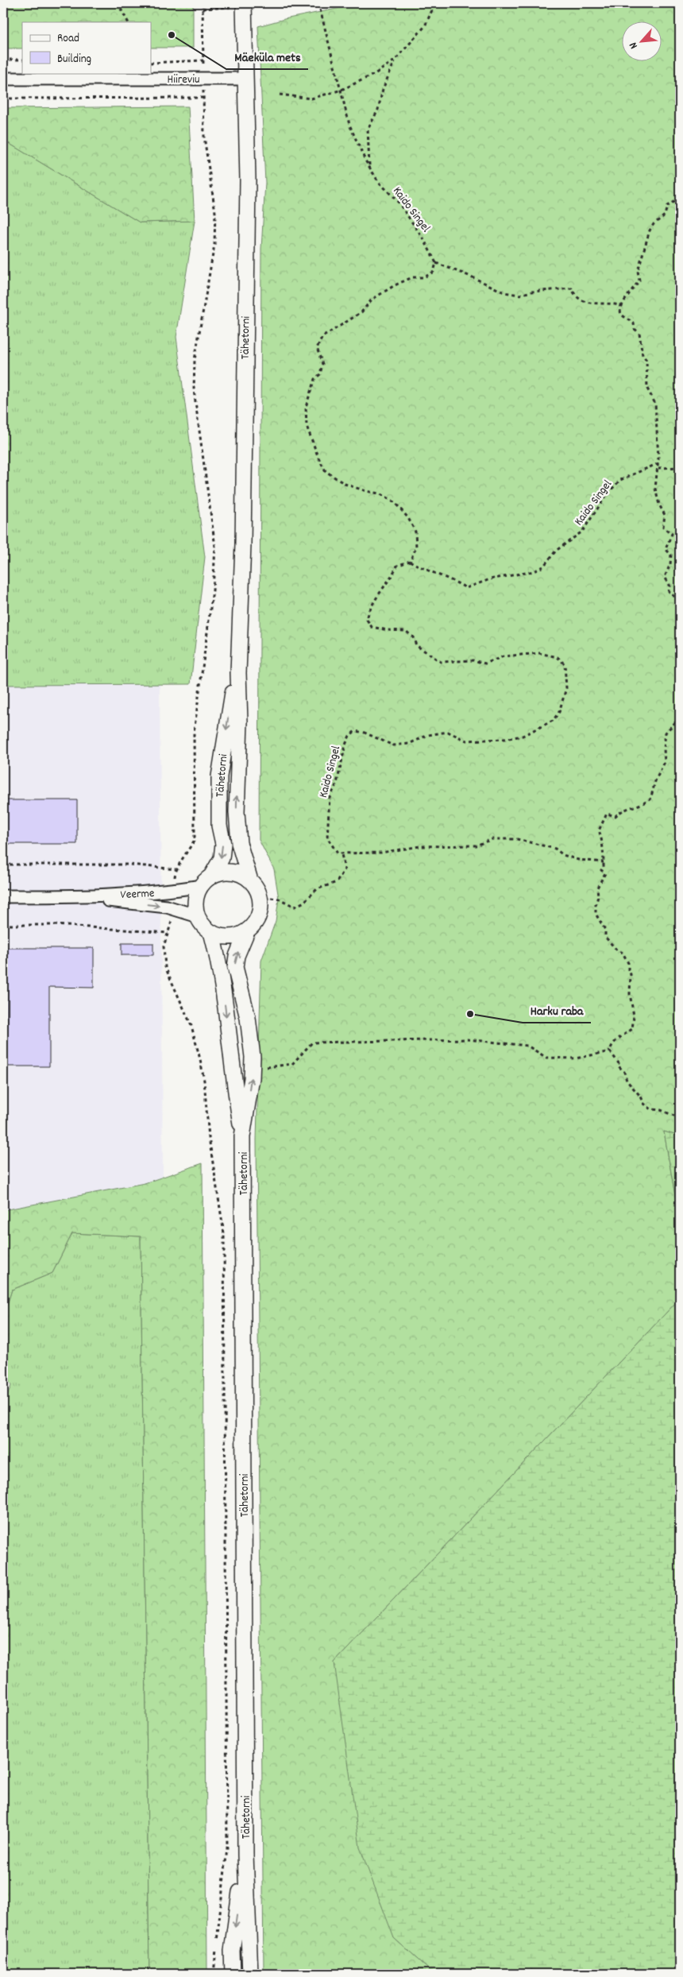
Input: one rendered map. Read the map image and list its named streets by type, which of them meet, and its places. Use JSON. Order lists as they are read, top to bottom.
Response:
{
  "streets": {
    "street": ["Hiireviu", "Tähetorni", "Veerme"],
    "path": ["Kaido Singel"]
  },
  "crossings": [
    ["Hiireviu", "Tähetorni"],
    ["Tähetorni", "Veerme"]
  ],
  "places": ["Mäeküla mets", "Harku raba"],
  "legend": ["Road", "Building"],
  "north": "bottom left"
}
